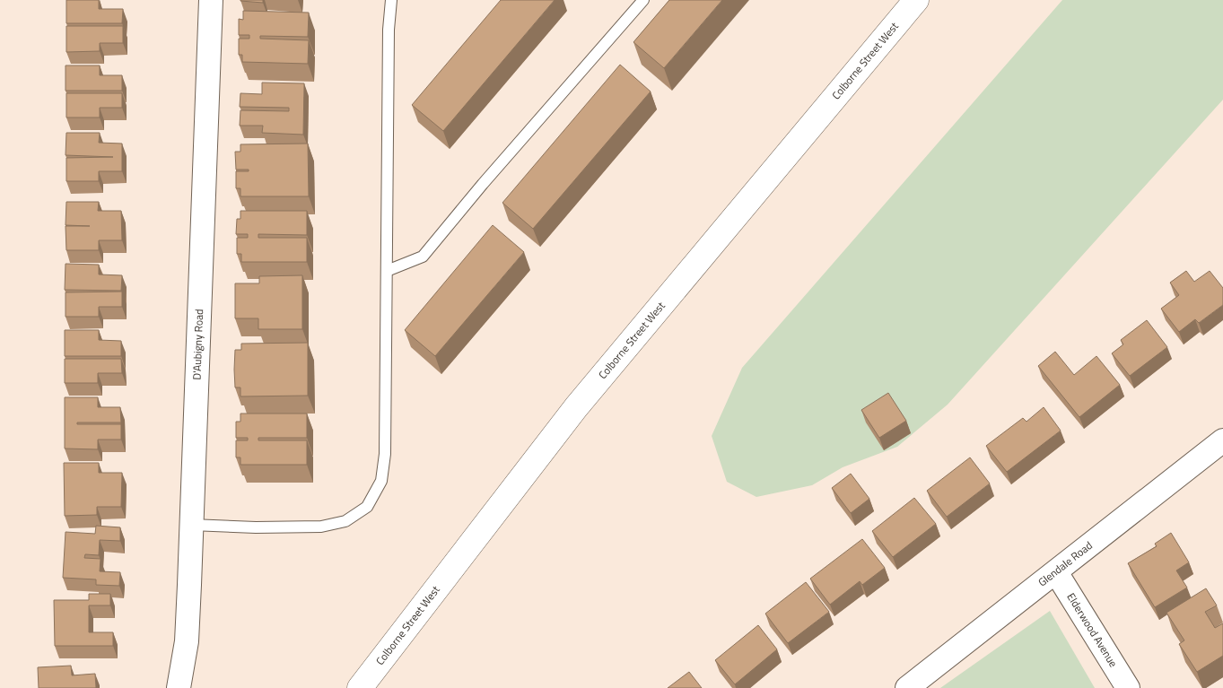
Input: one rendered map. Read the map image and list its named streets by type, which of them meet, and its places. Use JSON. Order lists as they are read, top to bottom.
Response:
{
  "streets": {
    "main road": ["Colborne Street West"],
    "street": ["D'Aubigny Road", "Glendale Road", "Elderwood Avenue"]
  },
  "crossings": [
    ["Glendale Road", "Elderwood Avenue"]
  ]
}
